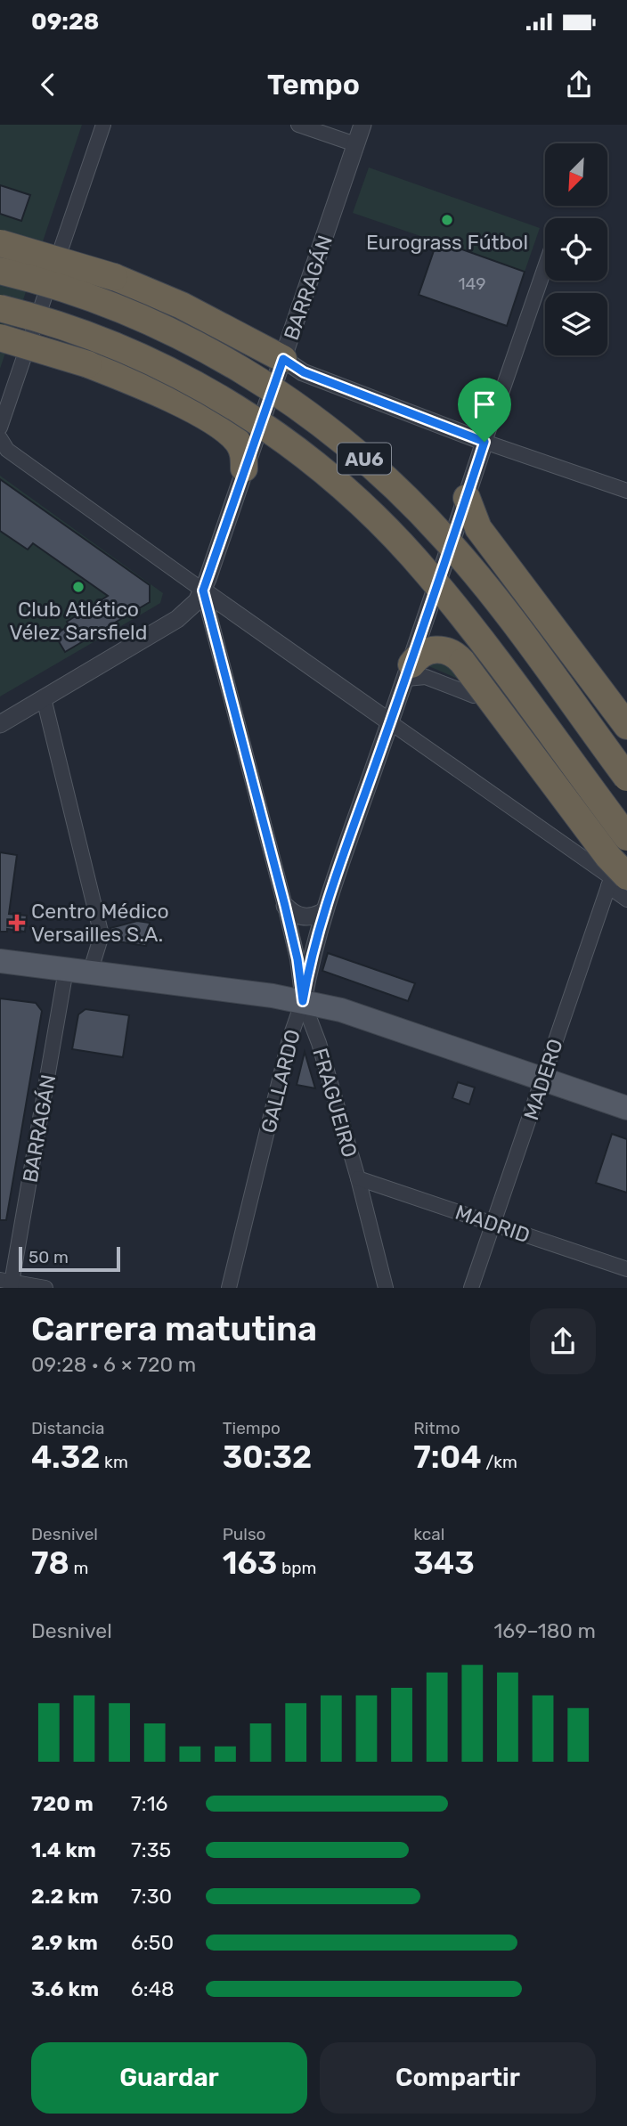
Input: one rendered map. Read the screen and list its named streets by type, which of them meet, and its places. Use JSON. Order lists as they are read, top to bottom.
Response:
{
  "streets": {
    "highway": ["AU6"],
    "street": [
      "BARRAGÁN",
      "MADERO",
      "GALLARDO",
      "FRAGUEIRO",
      "MADRID"
    ]
  },
  "crossings": [
    ["BARRAGÁN", "FRAGUEIRO"],
    ["MADERO", "MADRID"],
    ["GALLARDO", "FRAGUEIRO"],
    ["FRAGUEIRO", "MADRID"]
  ],
  "places": {
    "other": ["Eurograss Fútbol", "Club Atlético Vélez Sarsfield"],
    "health": ["Centro Médico Versailles S.A."]
  },
  "house_numbers": ["149"],
  "scale_bar": "50 m",
  "north": "bottom left",
  "page": {
    "status": "09:28",
    "header": "Tempo",
    "scale": "50 m",
    "heading": ["Carrera matutina", "09:28 · 6 × 720 m"],
    "stats": [
      ["Distancia", "4.32 km"],
      ["Tiempo", "30:32"],
      ["Ritmo", "7:04 /km"],
      ["Desnivel", "78 m"],
      ["Pulso", "163 bpm"],
      ["kcal", "343"]
    ],
    "chart": ["Desnivel", "169–180 m"],
    "list": [
      {
        "name": "720 m",
        "note": "7:16"
      },
      {
        "name": "1.4 km",
        "note": "7:35"
      },
      {
        "name": "2.2 km",
        "note": "7:30"
      },
      {
        "name": "2.9 km",
        "note": "6:50"
      },
      {
        "name": "3.6 km",
        "note": "6:48"
      }
    ],
    "buttons": ["Guardar", "Compartir"]
  }
}
